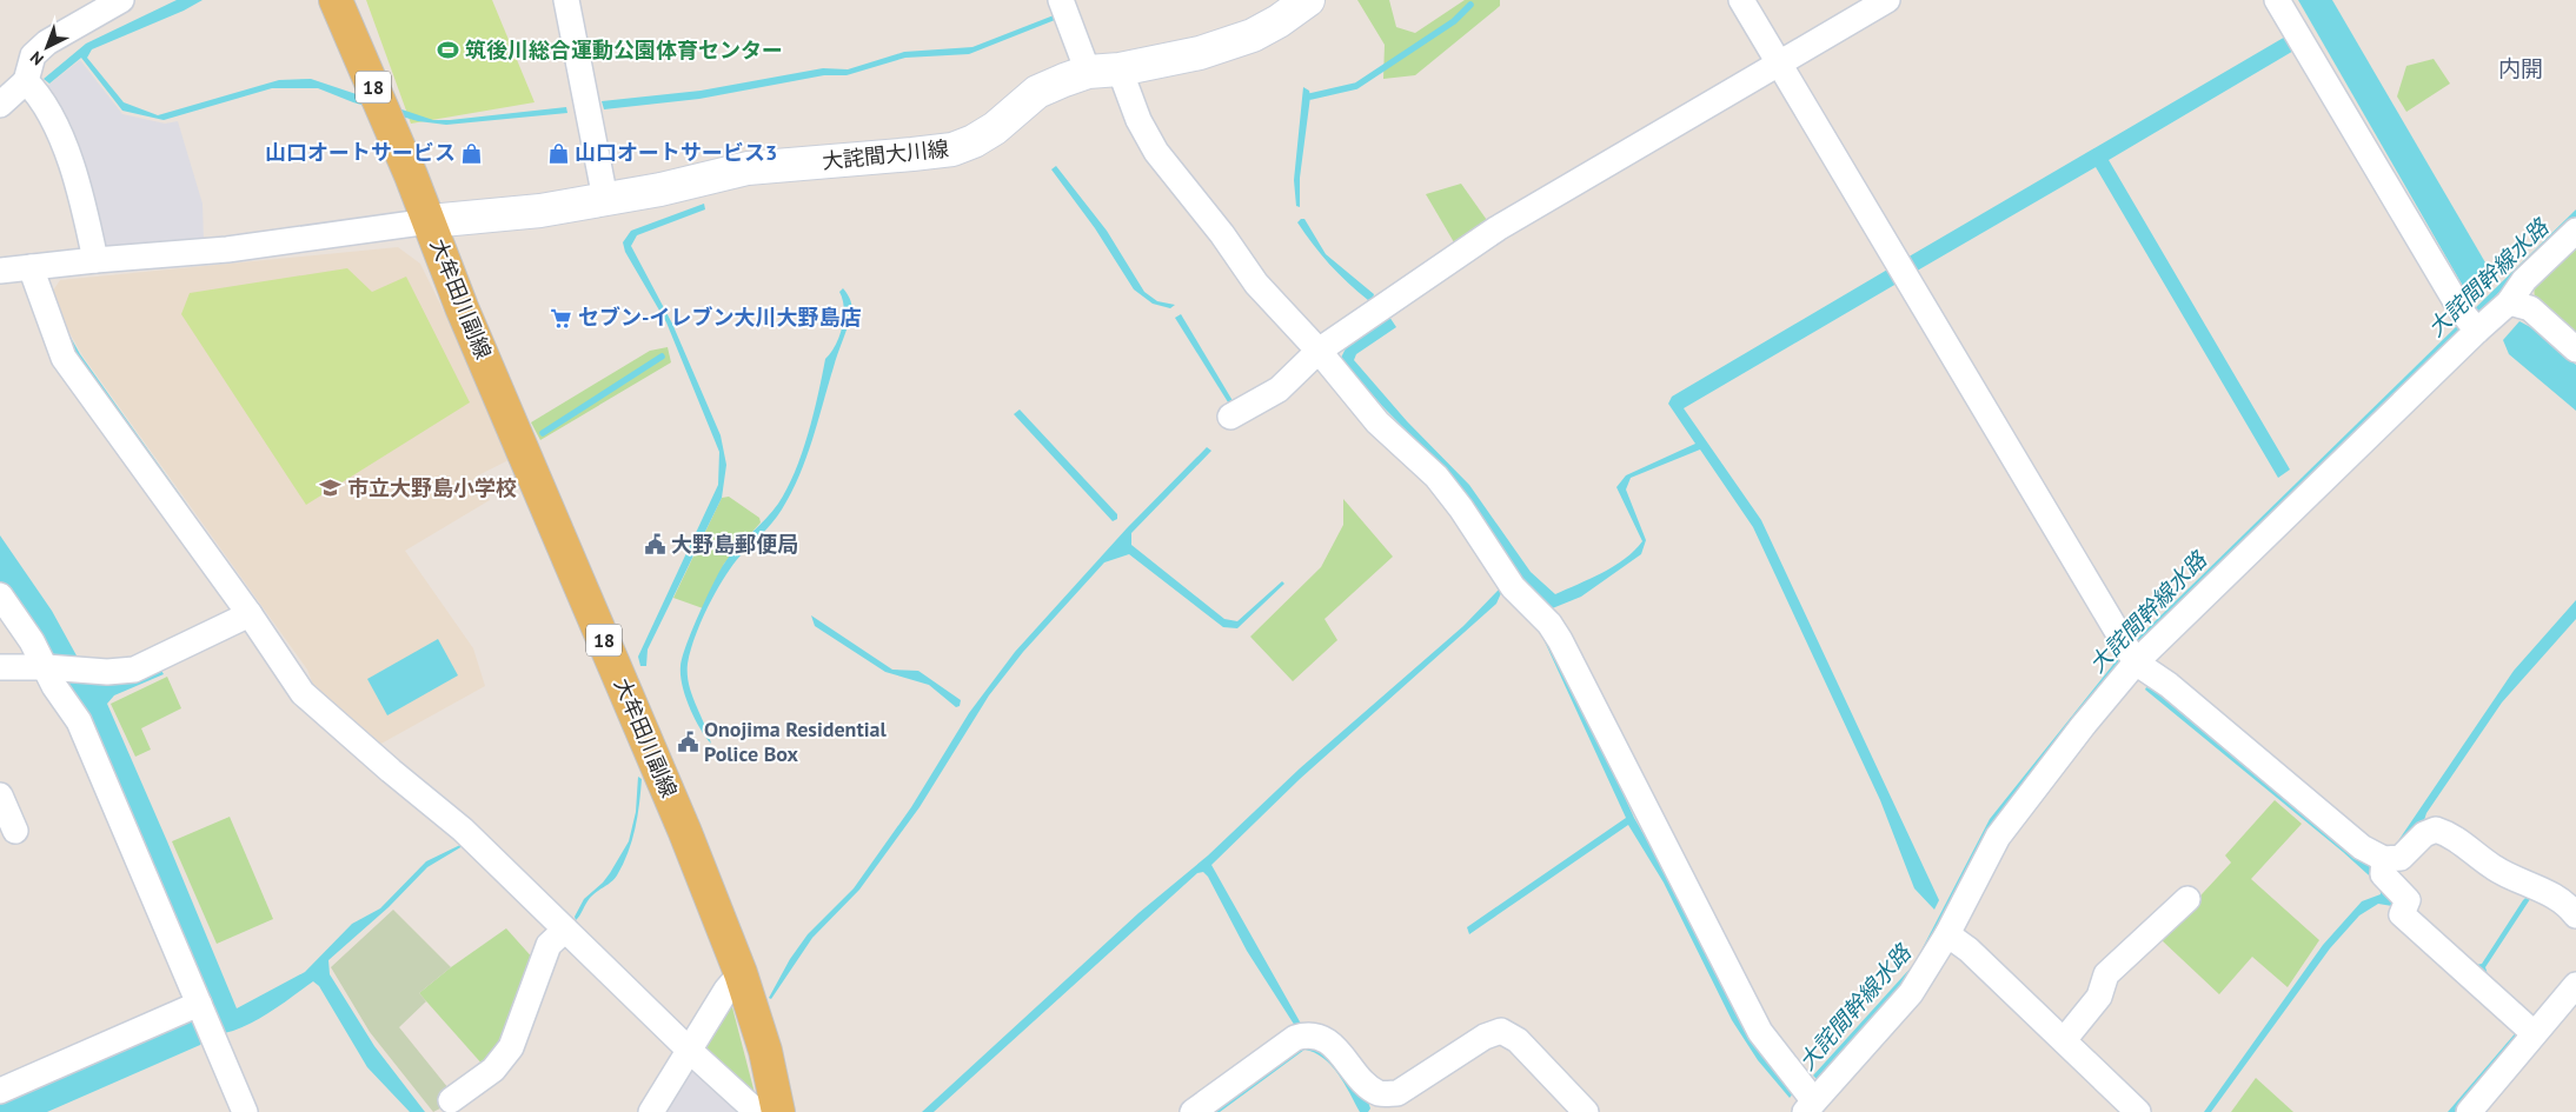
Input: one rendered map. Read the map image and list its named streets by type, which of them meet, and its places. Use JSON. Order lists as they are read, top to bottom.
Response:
{
  "streets": {
    "main road": ["18", "大詫間大川線", "大牟田川副線"]
  },
  "crossings": [
    ["大詫間大川線", "大牟田川副線"]
  ],
  "districts": ["内開"],
  "water": ["大詫間幹線水路"],
  "places": {
    "sports": ["筑後川総合運動公園体育センター"],
    "shop": ["山口オートサービス", "山口オートサービス3"],
    "supermarket": ["セブン-イレブン大川大野島店"],
    "school or university": ["市立大野島小学校"],
    "public building": ["大野島郵便局", "Onojima Residential Police Box"]
  },
  "north": "bottom left"
}
